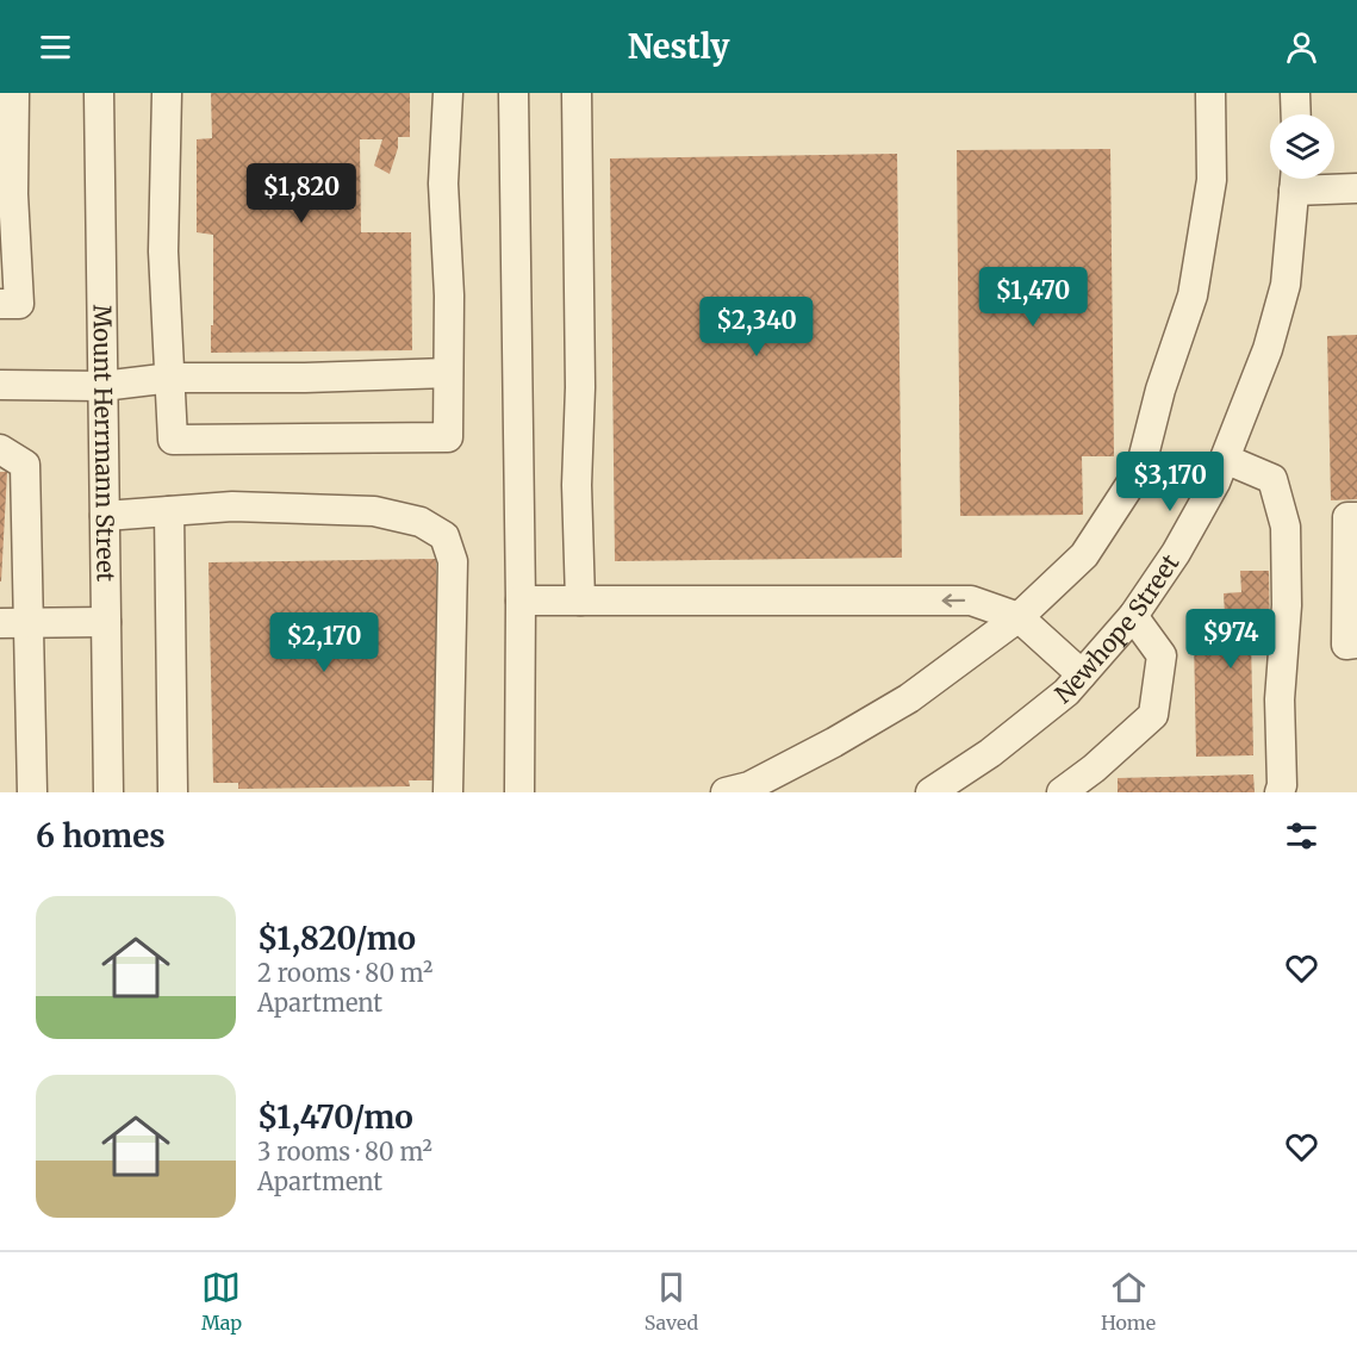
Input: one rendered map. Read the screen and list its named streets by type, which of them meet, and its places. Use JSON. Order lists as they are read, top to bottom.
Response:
{
  "streets": {
    "street": ["Mount Herrmann Street", "Newhope Street"]
  },
  "page": {
    "header": "Nestly",
    "price": [
      "$1,820",
      "$1,470",
      "$2,340",
      "$3,170",
      "$974",
      "$2,170"
    ],
    "heading": "6 homes",
    "list": [
      {
        "name": "$1,820/mo",
        "note": "2 rooms · 80 m² · Apartment"
      },
      {
        "name": "$1,470/mo",
        "note": "3 rooms · 80 m² · Apartment"
      }
    ],
    "tabs": ["Map", "Saved", "Home"]
  }
}
